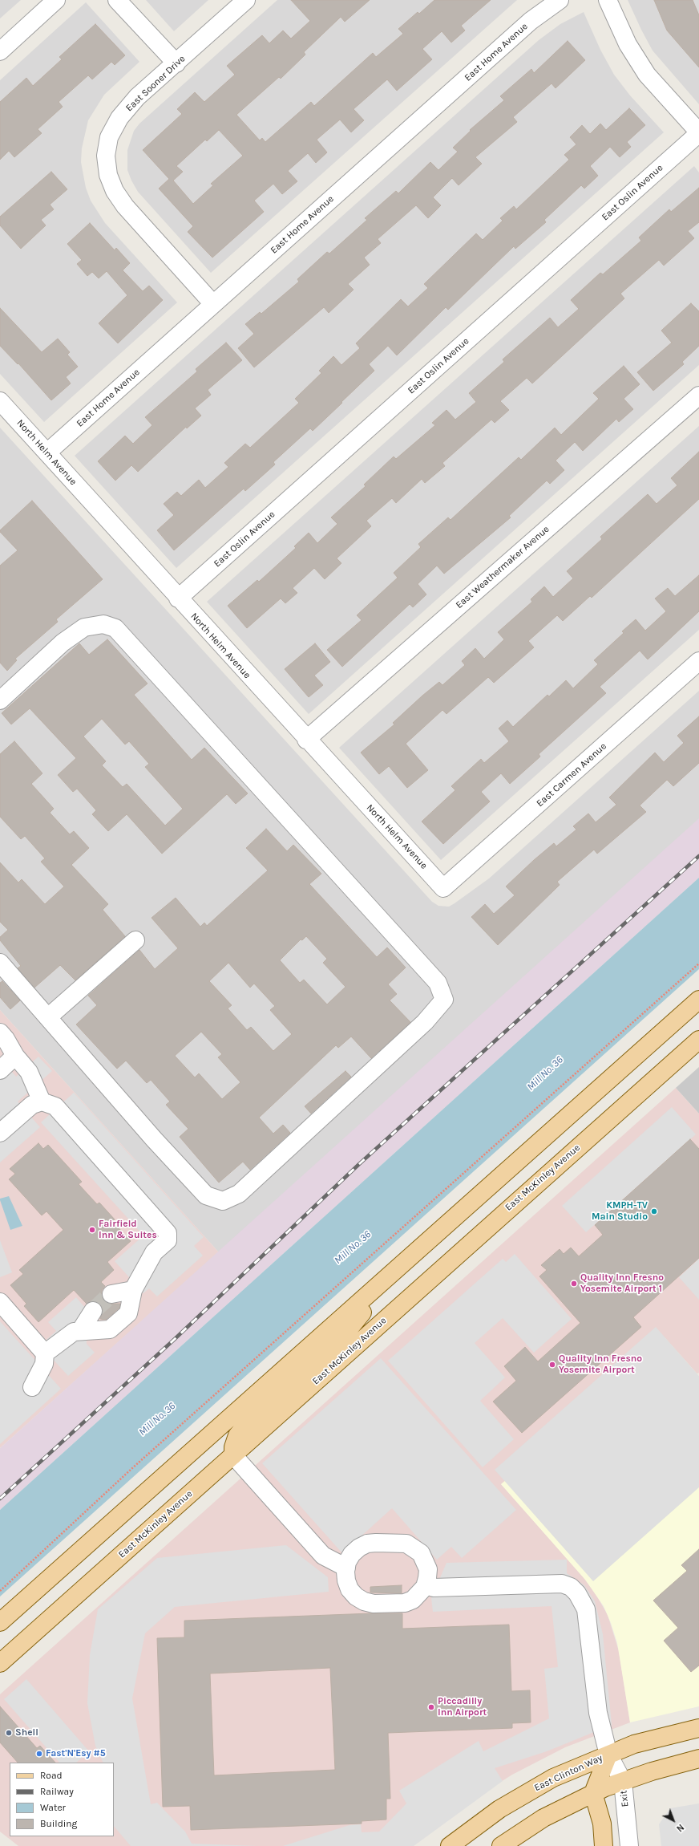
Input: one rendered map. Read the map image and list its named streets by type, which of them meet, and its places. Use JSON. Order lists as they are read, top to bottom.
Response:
{
  "streets": {
    "main road": ["East McKinley Avenue", "East Clinton Way"],
    "street": [
      "East Home Avenue",
      "East Sooner Drive",
      "East Oslin Avenue",
      "North Helm Avenue",
      "East Weathermaker Avenue",
      "East Carmen Avenue",
      "Exit"
    ]
  },
  "crossings": [
    ["East Home Avenue", "East Sooner Drive"],
    ["East Home Avenue", "North Helm Avenue"],
    ["East Oslin Avenue", "North Helm Avenue"],
    ["North Helm Avenue", "East Weathermaker Avenue"],
    ["North Helm Avenue", "East Carmen Avenue"],
    ["East Clinton Way", "Exit"]
  ],
  "water": ["Mill No. 36"],
  "places": [
    "KMPH-TV Main Studio",
    "Fairfield Inn & Suites",
    "Quality Inn Fresno Yosemite Airport 1",
    "Quality Inn Fresno Yosemite Airport",
    "Piccadilly Inn Airport",
    "Shell",
    "Fast'N'Esy #5"
  ],
  "legend": [
    "Road",
    "Railway",
    "Water",
    "Building"
  ],
  "north": "bottom right"
}
